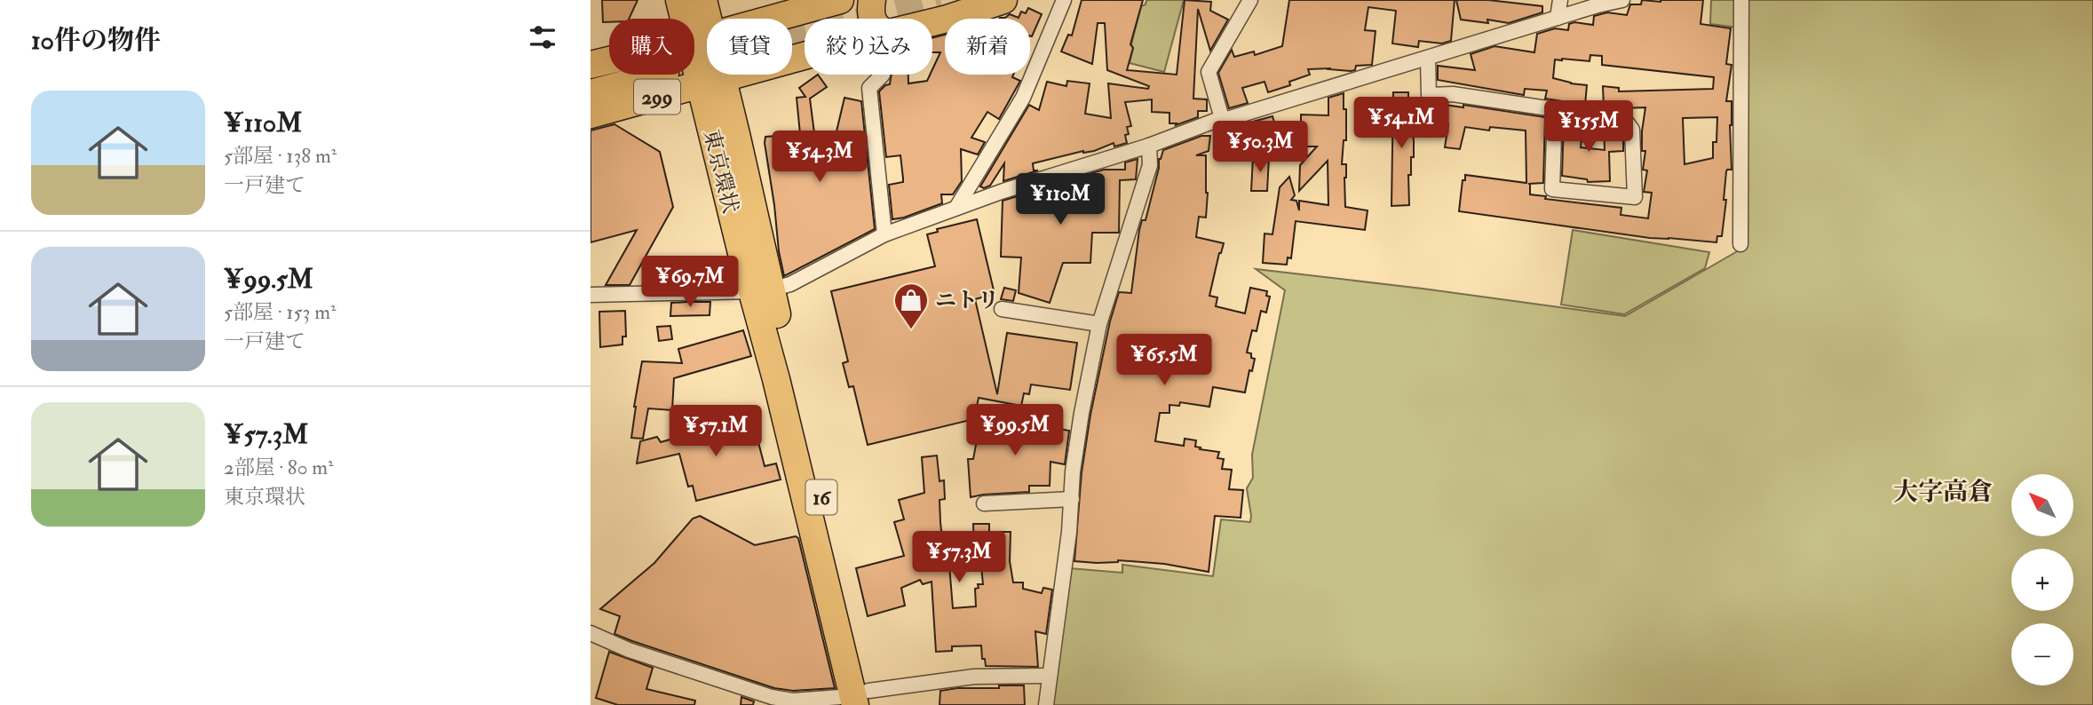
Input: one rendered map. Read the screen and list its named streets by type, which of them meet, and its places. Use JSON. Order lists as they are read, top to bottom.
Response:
{
  "streets": {
    "highway": ["299", "東京環状", "16"]
  },
  "crossings": [
    ["299", "東京環状"]
  ],
  "districts": ["大字高倉"],
  "places": {
    "shop": ["ニトリ"]
  },
  "north": "top left",
  "page": {
    "heading": "10件の物件",
    "chip": [
      "購入",
      "賃貸",
      "絞り込み",
      "新着"
    ],
    "list": [
      {
        "name": "¥110M",
        "note": "5部屋 · 138 m² · 一戸建て"
      },
      {
        "name": "¥99.5M",
        "note": "5部屋 · 153 m² · 一戸建て"
      },
      {
        "name": "¥57.3M",
        "note": "2部屋 · 80 m² · 東京環状"
      }
    ],
    "price": [
      "¥54.1M",
      "¥155M",
      "¥50.3M",
      "¥54.3M",
      "¥110M",
      "¥69.7M",
      "¥65.5M",
      "¥99.5M",
      "¥57.1M",
      "¥57.3M"
    ],
    "map_buttons": ["+", "−"]
  }
}
